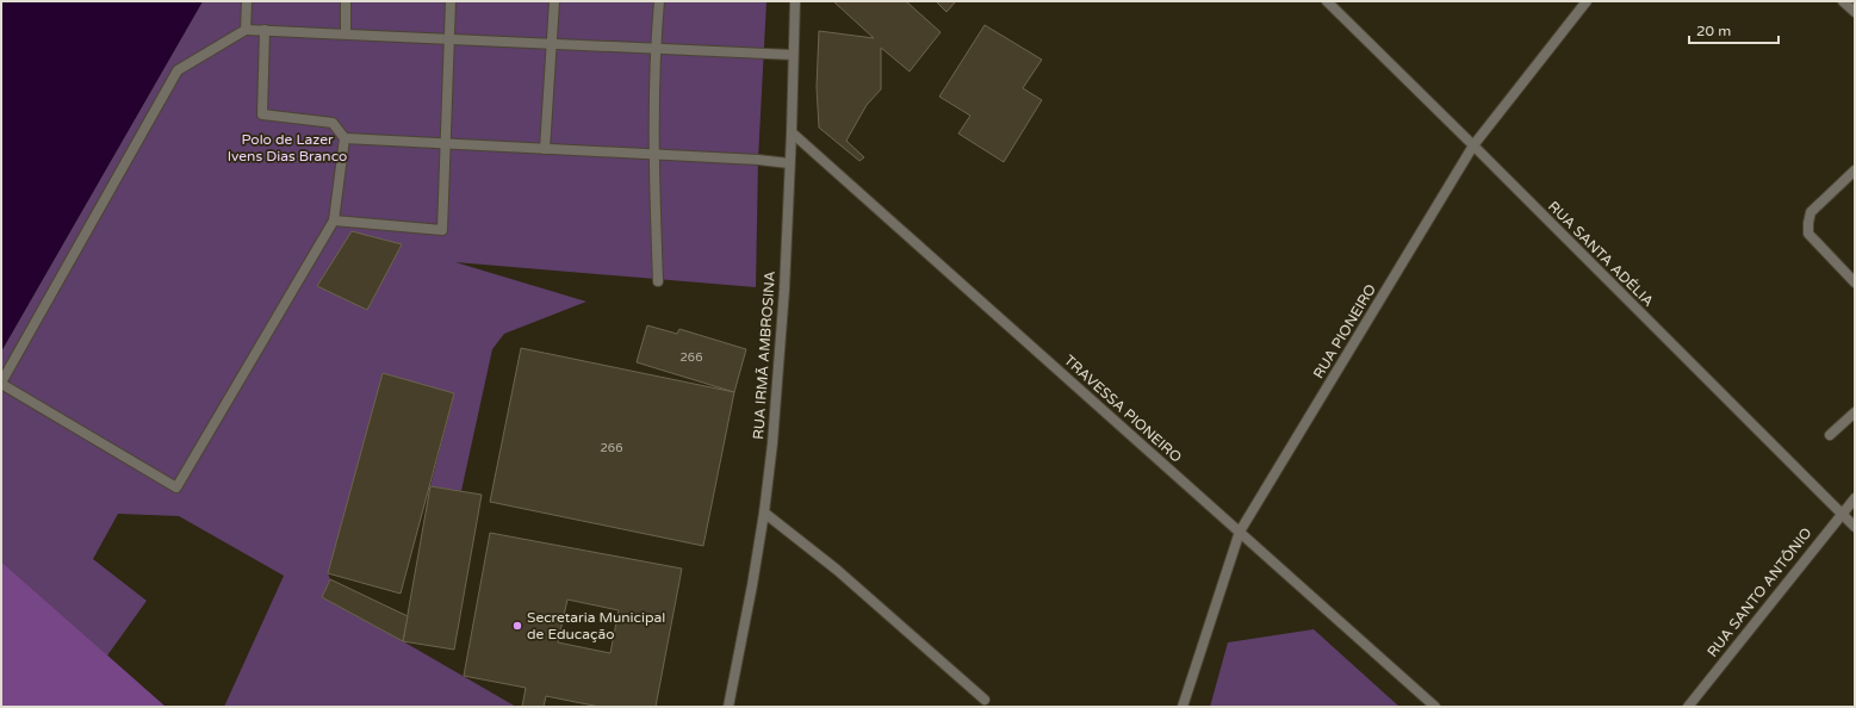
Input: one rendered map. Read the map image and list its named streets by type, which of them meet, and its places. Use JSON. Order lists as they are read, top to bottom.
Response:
{
  "streets": {
    "street": [
      "RUA SANTA ADÉLIA",
      "RUA PIONEIRO",
      "RUA IRMÃ AMBROSINA",
      "TRAVESSA PIONEIRO",
      "RUA SANTO ANTÔNIO"
    ]
  },
  "crossings": [
    ["RUA SANTA ADÉLIA", "RUA PIONEIRO"],
    ["RUA SANTA ADÉLIA", "RUA SANTO ANTÔNIO"],
    ["RUA PIONEIRO", "TRAVESSA PIONEIRO"],
    ["RUA IRMÃ AMBROSINA", "TRAVESSA PIONEIRO"]
  ],
  "parks": ["Polo de Lazer Ivens Dias Branco"],
  "places": ["Secretaria Municipal de Educação"],
  "house_numbers": ["266", "266"],
  "scale_bar": "20 m"
}
